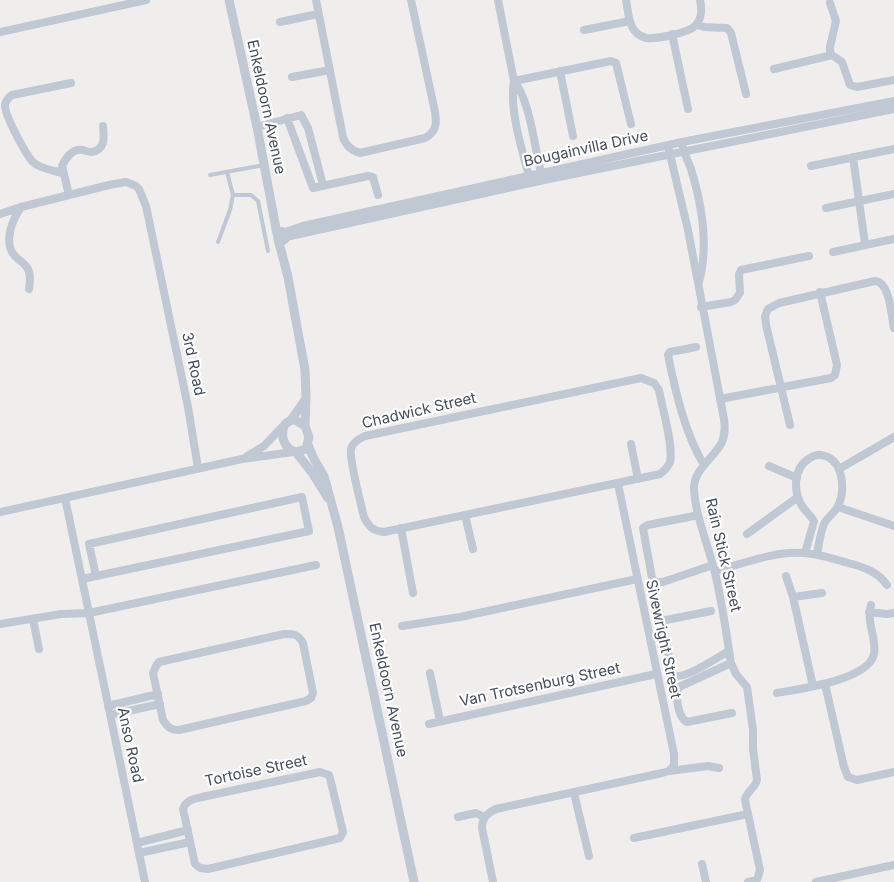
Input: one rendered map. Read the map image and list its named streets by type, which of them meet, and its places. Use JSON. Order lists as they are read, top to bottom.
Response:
{
  "streets": {
    "street": [
      "Enkeldoorn Avenue",
      "Bougainvilla Drive",
      "3rd Road",
      "Chadwick Street",
      "Rain Stick Street",
      "Sivewright Street",
      "Van Trotsenburg Street",
      "Anso Road",
      "Tortoise Street"
    ]
  },
  "crossings": [
    ["Enkeldoorn Avenue", "Bougainvilla Drive"],
    ["Bougainvilla Drive", "Rain Stick Street"],
    ["Chadwick Street", "Sivewright Street"],
    ["Sivewright Street", "Van Trotsenburg Street"]
  ]
}
